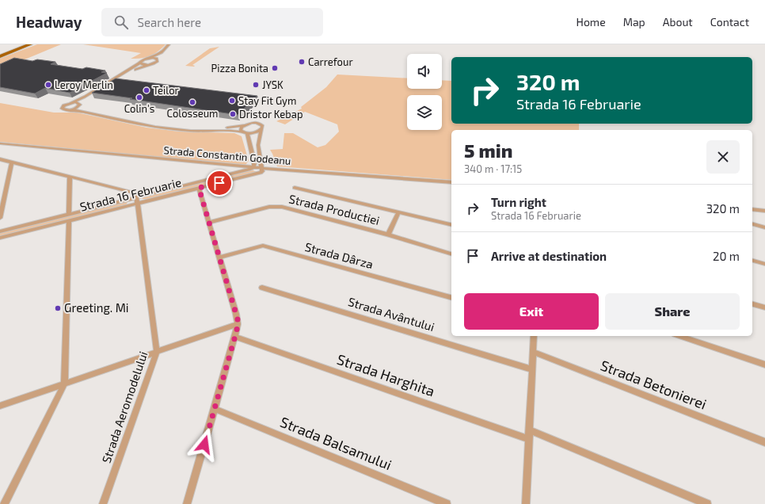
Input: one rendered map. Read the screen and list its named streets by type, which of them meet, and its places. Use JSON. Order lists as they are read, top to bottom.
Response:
{
  "streets": {
    "street": [
      "Strada Constantin Godeanu",
      "Strada 16 Februarie",
      "Strada Productiei",
      "Strada Dârza",
      "Strada Avântului",
      "Strada Harghita",
      "Strada Betonierei",
      "Strada Aeromodelului",
      "Strada Balsamului"
    ]
  },
  "crossings": [
    ["Strada Constantin Godeanu", "Strada 16 Februarie"],
    ["Strada 16 Februarie", "Strada Aeromodelului"]
  ],
  "places": [
    "Carrefour",
    "Pizza Bonita",
    "Leroy Merlin",
    "JYSK",
    "Teilor",
    "Colin's",
    "Stay Fit Gym",
    "Colosseum",
    "Dristor Kebap",
    "Greeting. Mi"
  ],
  "page": {
    "header": "Headway",
    "search": "Search here",
    "nav": [
      "Home",
      "Map",
      "About",
      "Contact"
    ],
    "turn": ["320 m", "Strada 16 Februarie"],
    "heading": ["5 min", "340 m · 17:15"],
    "list": [
      {
        "name": "Turn right",
        "note": "Strada 16 Februarie",
        "value": "320 m"
      },
      {
        "name": "Arrive at destination",
        "value": "20 m"
      }
    ],
    "buttons": ["Exit", "Share"]
  }
}
